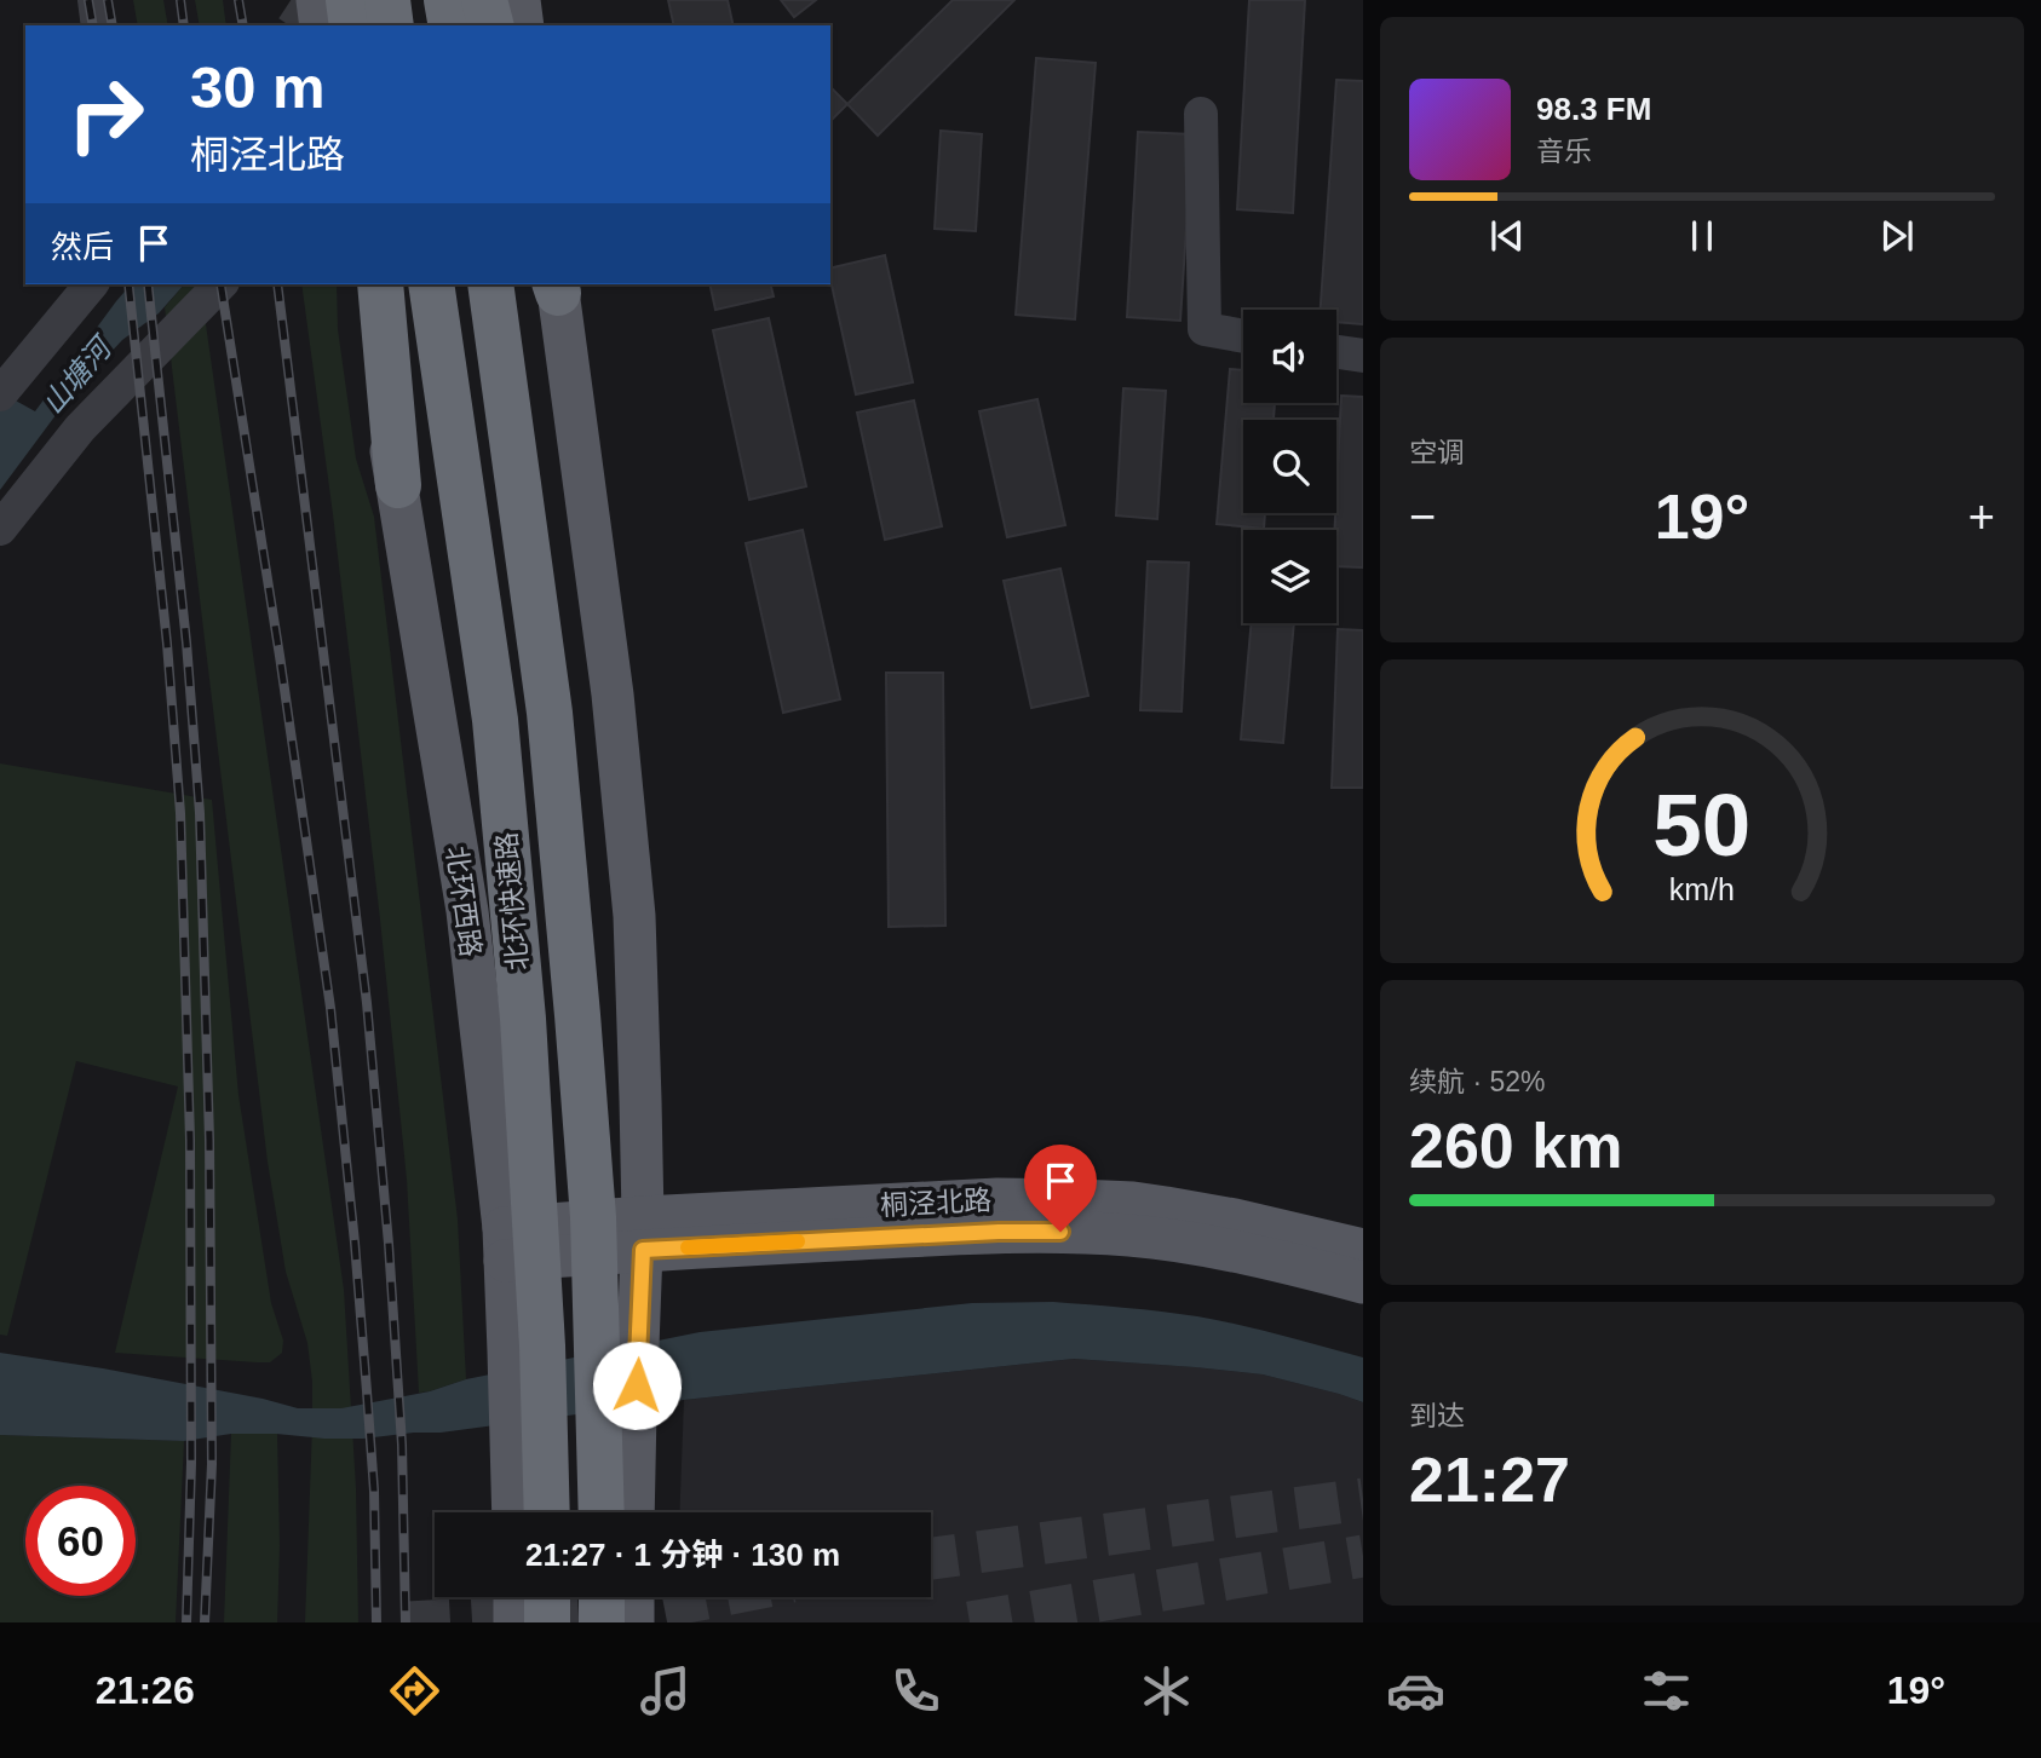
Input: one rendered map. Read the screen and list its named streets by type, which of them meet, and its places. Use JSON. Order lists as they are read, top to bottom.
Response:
{
  "streets": {
    "highway": ["北环快速路"],
    "main road": ["北环西路", "桐泾北路"]
  },
  "crossings": [
    ["北环西路", "桐泾北路"]
  ],
  "water": ["山塘河"],
  "page": {
    "turn": ["30 m", "桐泾北路"],
    "song": ["98.3 FM", "音乐"],
    "then": "然后",
    "tile": [
      "空调",
      ["续航 · 52%", "260 km"],
      ["到达", "21:27"]
    ],
    "heat": ["−", "19°", "+"],
    "limit": "60",
    "trip": "21:27 · 1 分钟 · 130 m",
    "tabs": ["21:26", "19°"],
    "gauge": ["50", "km/h"]
  }
}
